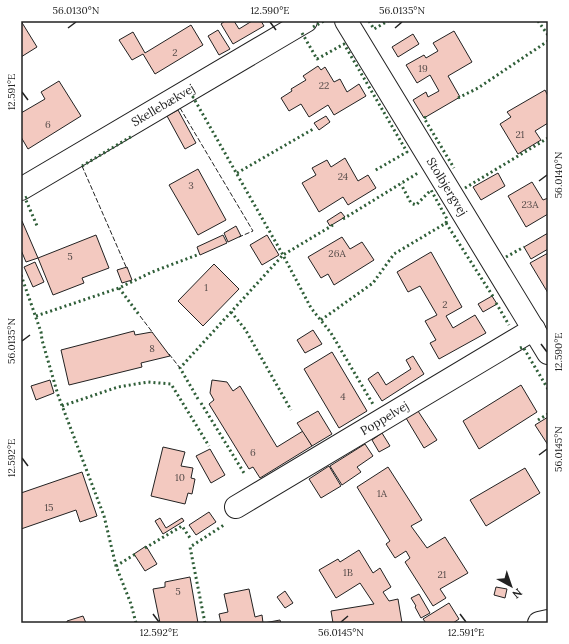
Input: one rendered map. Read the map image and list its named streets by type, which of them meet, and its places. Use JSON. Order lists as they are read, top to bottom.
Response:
{
  "streets": {
    "street": ["Skellebækvej", "Stolbjergvej", "Poppelvej"]
  },
  "crossings": [
    ["Stolbjergvej", "Poppelvej"]
  ],
  "house_numbers": [
    "2",
    "19",
    "22",
    "6",
    "21",
    "24",
    "3",
    "23A",
    "26A",
    "5",
    "1",
    "2",
    "8",
    "4",
    "6",
    "10",
    "1A",
    "15",
    "1B",
    "21",
    "5"
  ],
  "north": "bottom right",
  "coordinates": [
    "56.0130°N",
    "12.590°E",
    "56.0135°N",
    "12.591°E",
    "56.0140°N",
    "56.0145°N",
    "12.592°E"
  ]
}
